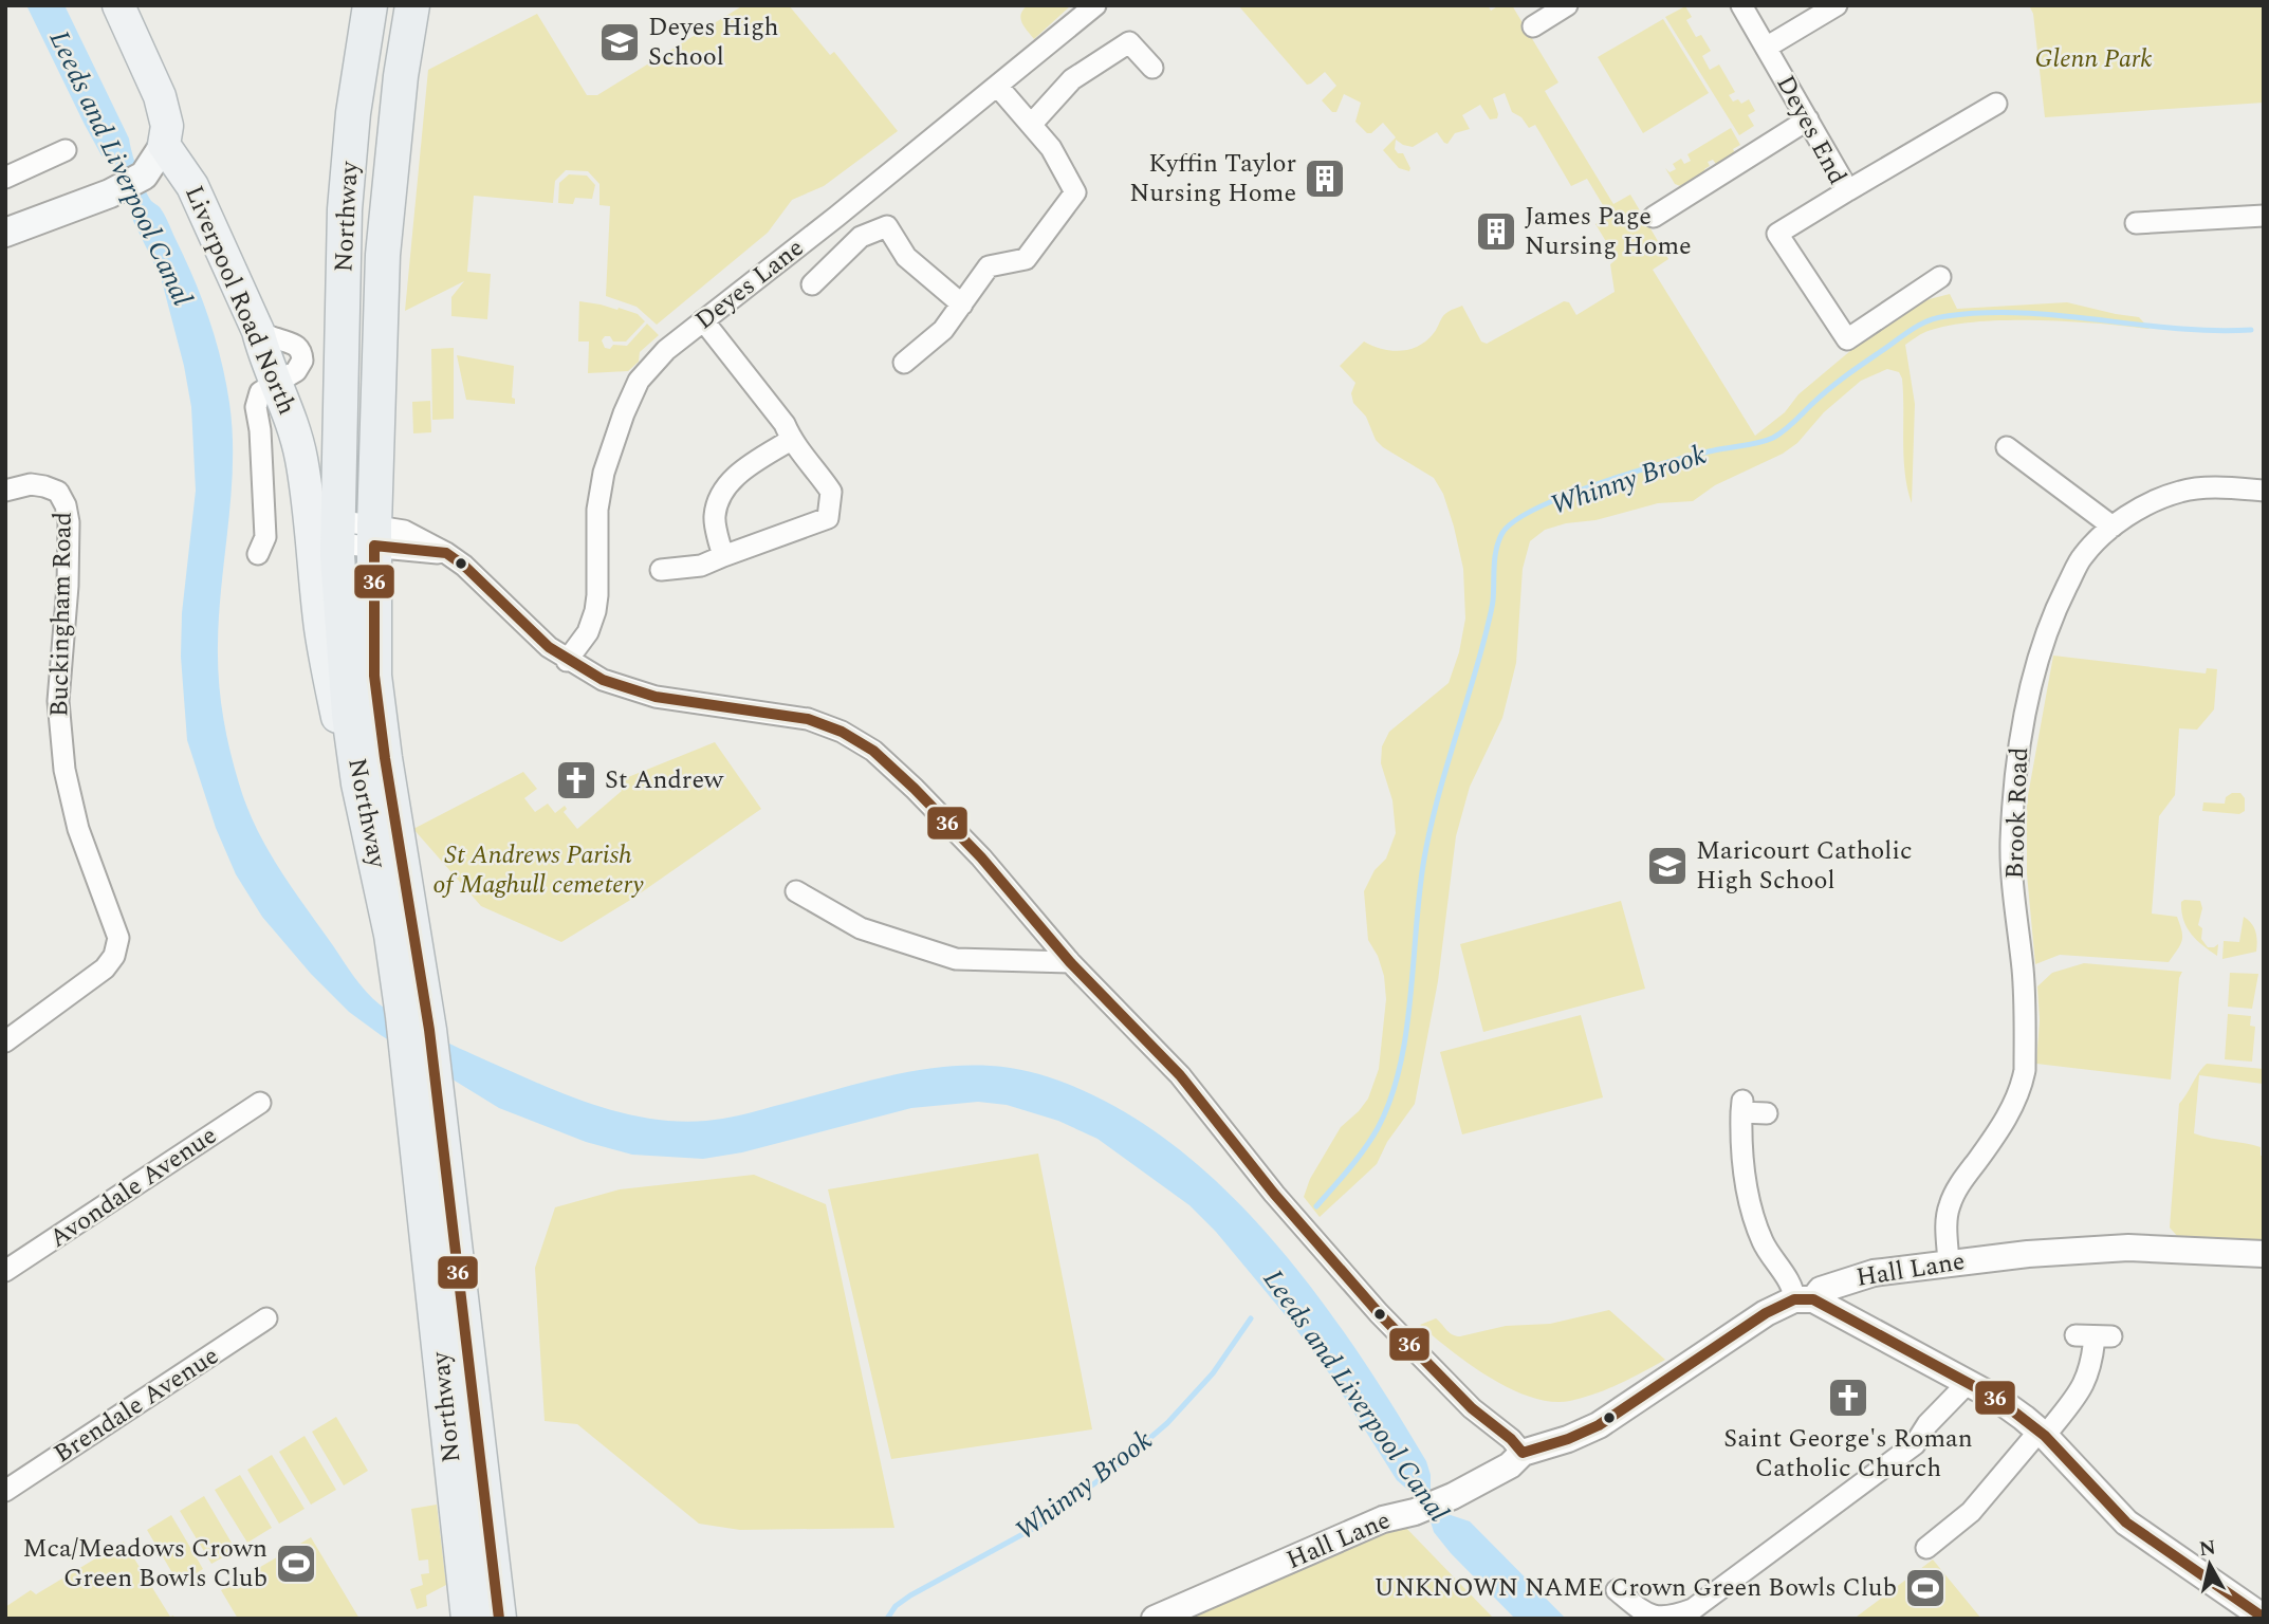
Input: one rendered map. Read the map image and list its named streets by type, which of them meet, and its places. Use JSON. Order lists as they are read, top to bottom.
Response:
{
  "streets": {
    "highway": ["Northway"],
    "main road": ["Liverpool Road North"],
    "street": [
      "Deyes End",
      "Deyes Lane",
      "Buckingham Road",
      "Brook Road",
      "Avondale Avenue",
      "Hall Lane",
      "Brendale Avenue"
    ]
  },
  "crossings": [
    ["Northway", "Liverpool Road North"],
    ["Brook Road", "Hall Lane"]
  ],
  "water": ["Leeds and Liverpool Canal", "Whinny Brook"],
  "parks": ["Glenn Park", "St Andrews Parish of Maghull cemetery"],
  "places": {
    "school or university": ["Deyes High School", "Maricourt Catholic High School"],
    "building": ["Kyffin Taylor Nursing Home", "James Page Nursing Home"],
    "church": ["St Andrew", "Saint George's Roman Catholic Church"],
    "sports": ["Mca/Meadows Crown Green Bowls Club", "UNKNOWN NAME Crown Green Bowls Club"]
  },
  "lines": ["transit line 36"],
  "north": "top"
}
